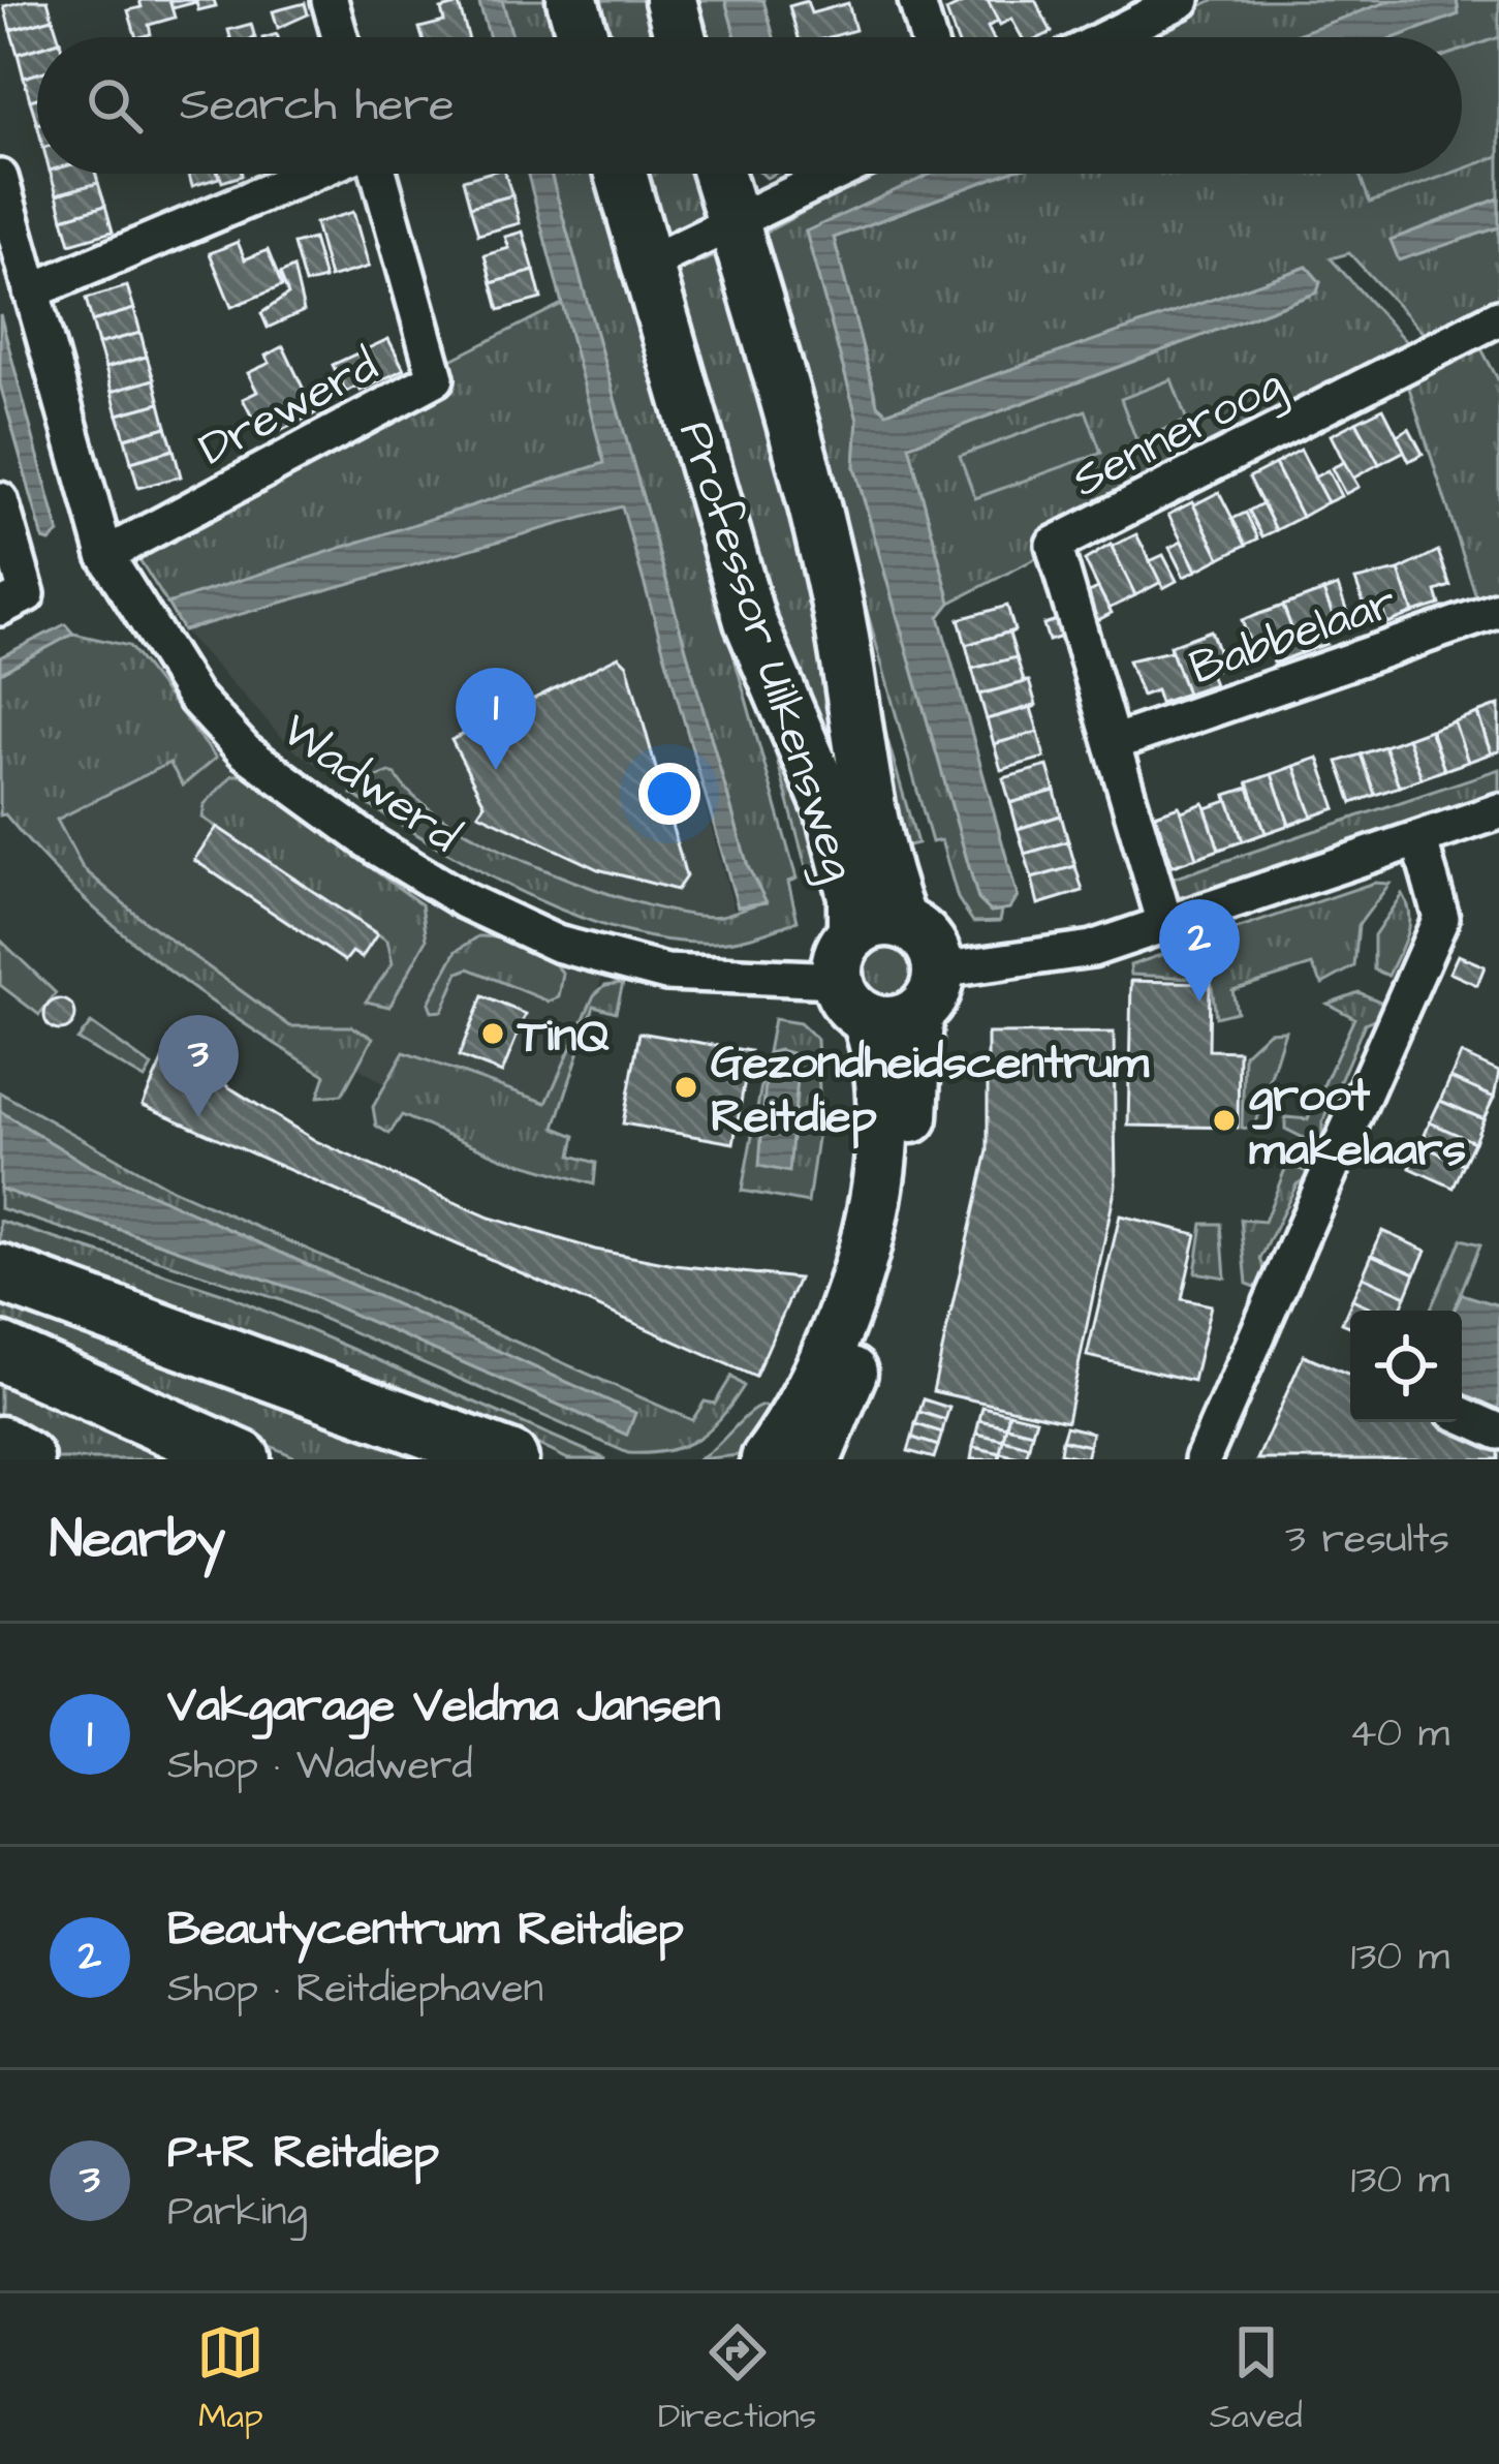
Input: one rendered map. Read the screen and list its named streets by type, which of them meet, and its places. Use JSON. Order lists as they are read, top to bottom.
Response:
{
  "streets": {
    "street": [
      "Drewerd",
      "Senneroog",
      "Babbelaar",
      "Professor Uilkensweg",
      "Wadwerd"
    ]
  },
  "crossings": [
    ["Drewerd", "Wadwerd"],
    ["Senneroog", "Babbelaar"],
    ["Professor Uilkensweg", "Wadwerd"]
  ],
  "places": ["TinQ", "Gezondheidscentrum Reitdiep", "groot makelaars"],
  "page": {
    "search": "Search here",
    "pins": ["1", "2", "3"],
    "heading": ["Nearby", "3 results"],
    "list": [
      {
        "mark": "1",
        "name": "Vakgarage Veldma Jansen",
        "note": "Shop · Wadwerd",
        "value": "40 m"
      },
      {
        "mark": "2",
        "name": "Beautycentrum Reitdiep",
        "note": "Shop · Reitdiephaven",
        "value": "130 m"
      },
      {
        "mark": "3",
        "name": "P+R Reitdiep",
        "note": "Parking",
        "value": "130 m"
      }
    ],
    "nav": ["Map", "Directions", "Saved"]
  }
}
